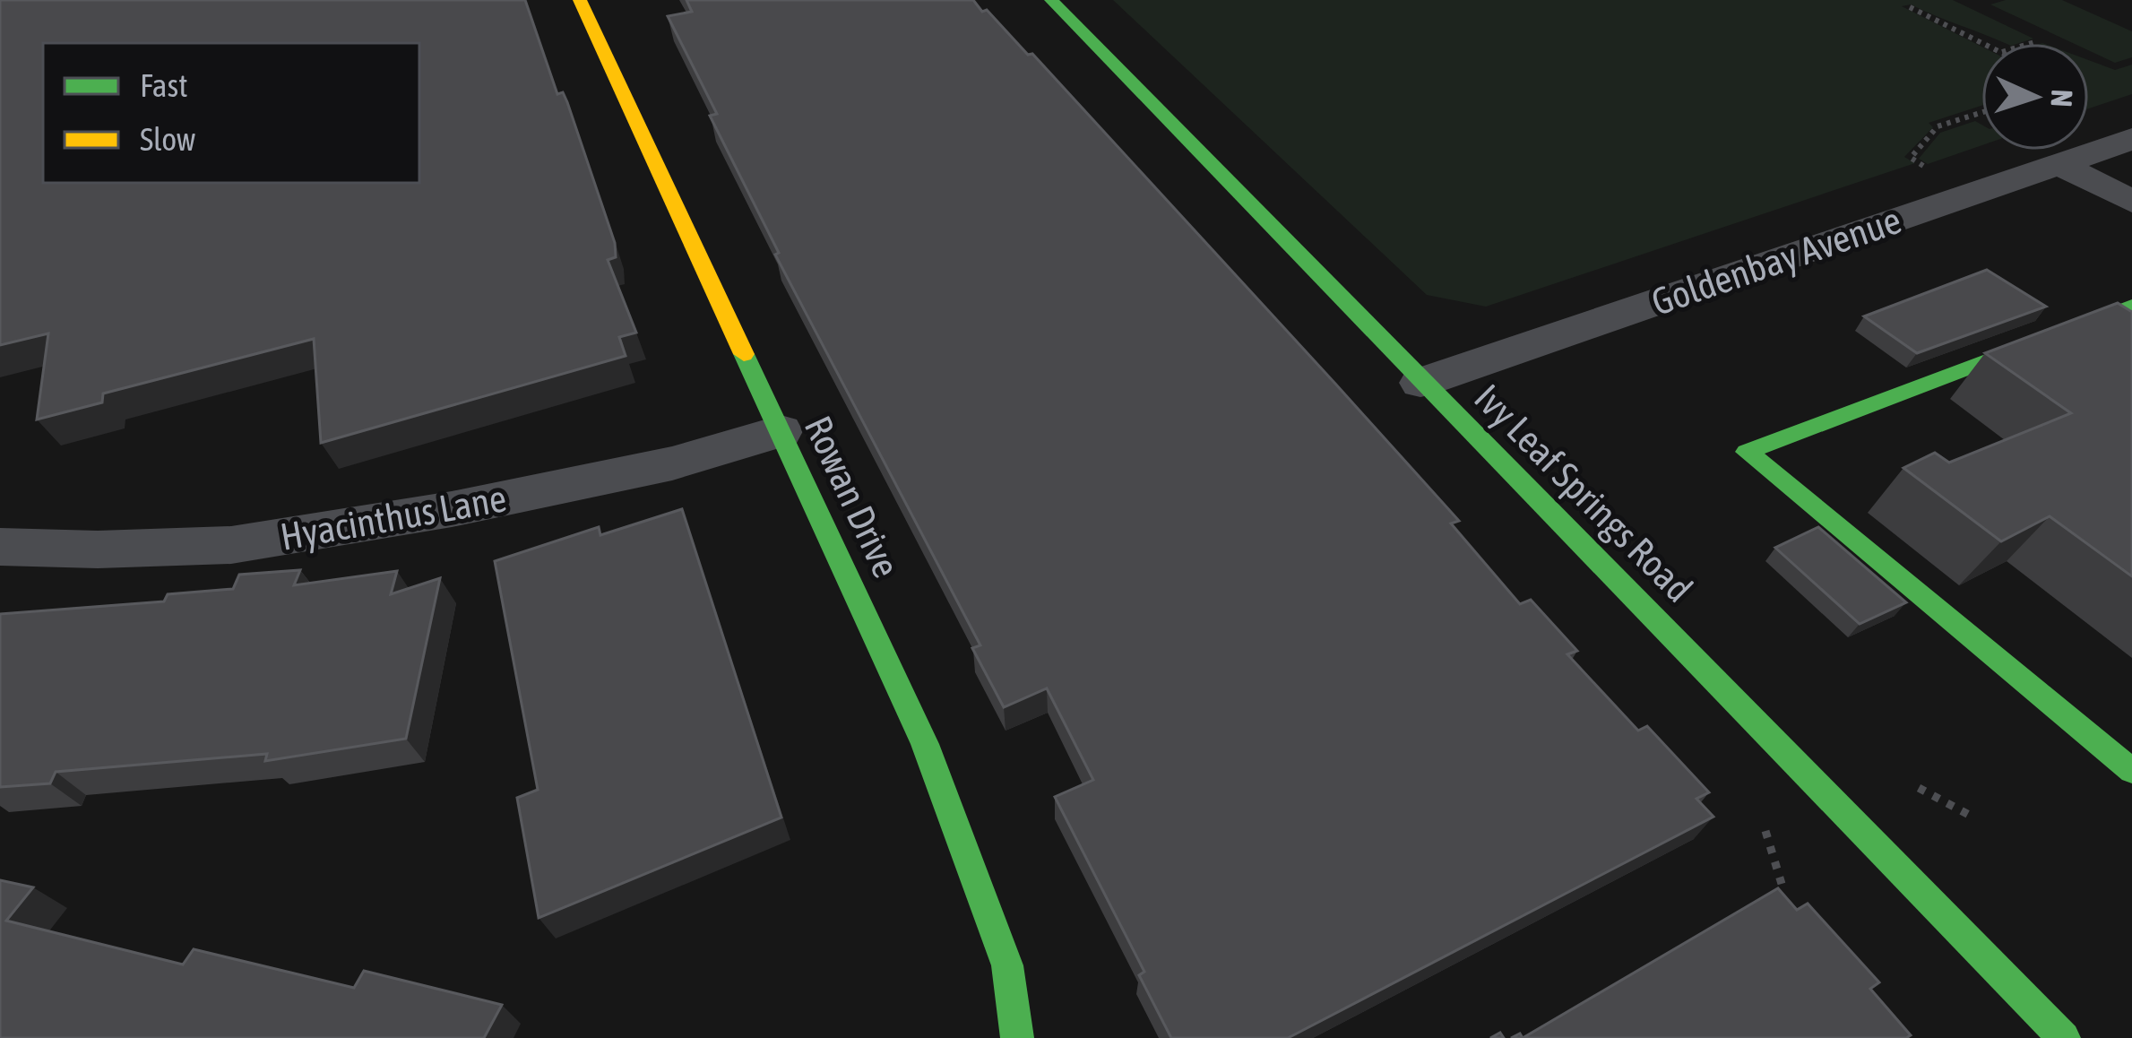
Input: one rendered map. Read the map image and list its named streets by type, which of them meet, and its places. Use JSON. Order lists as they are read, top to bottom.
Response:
{
  "streets": {
    "street": [
      "Goldenbay Avenue",
      "Ivy Leaf Springs Road",
      "Rowan Drive",
      "Hyacinthus Lane"
    ]
  },
  "crossings": [
    ["Goldenbay Avenue", "Ivy Leaf Springs Road"],
    ["Rowan Drive", "Hyacinthus Lane"]
  ],
  "legend": ["Fast", "Slow"],
  "north": "right"
}
